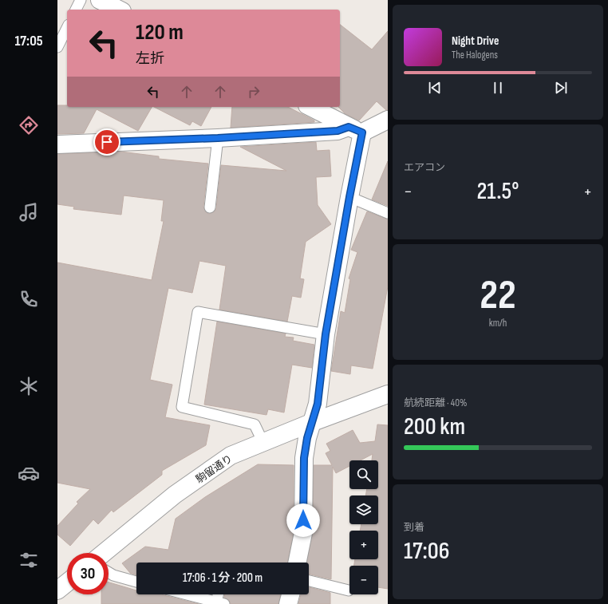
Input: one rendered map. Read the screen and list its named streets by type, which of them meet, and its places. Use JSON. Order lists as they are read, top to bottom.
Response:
{
  "streets": {
    "street": ["駒留通り"]
  },
  "page": {
    "tabs": "17:05",
    "turn": ["120 m", "左折"],
    "song": ["Night Drive", "The Halogens"],
    "tile": [
      "エアコン",
      ["22", "km/h"],
      ["航続距離 · 40%", "200 km"],
      ["到着", "17:06"]
    ],
    "heat": ["−", "21.5°", "+"],
    "map_buttons": ["+", "−"],
    "limit": "30",
    "trip": "17:06 · 1 分 · 200 m"
  }
}
